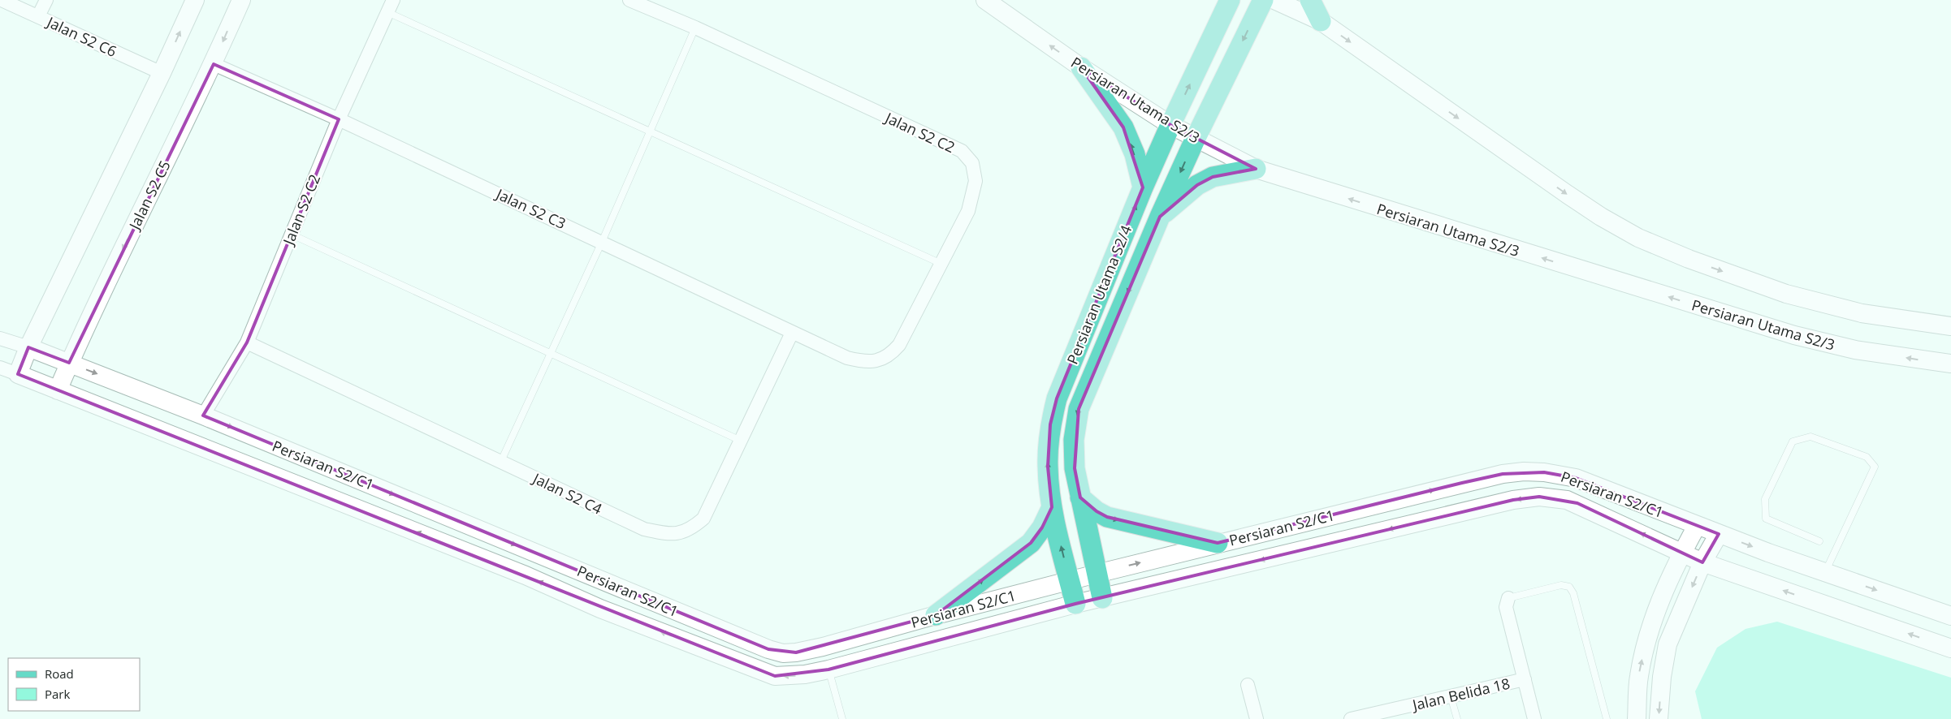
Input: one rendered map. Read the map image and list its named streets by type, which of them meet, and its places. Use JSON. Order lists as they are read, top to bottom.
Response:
{
  "streets": {
    "main road": ["Persiaran Utama S2/4"],
    "street": [
      "Jalan S2 C6",
      "Persiaran Utama S2/3",
      "Jalan S2 C2",
      "Jalan S2 C5",
      "Jalan S2 C3",
      "Persiaran S2/C1",
      "Jalan S2 C4",
      "Jalan Belida 18"
    ]
  },
  "crossings": [
    ["Persiaran Utama S2/3", "Persiaran Utama S2/4"],
    ["Jalan S2 C2", "Jalan S2 C3"],
    ["Jalan S2 C2", "Persiaran S2/C1"],
    ["Jalan S2 C2", "Jalan S2 C4"],
    ["Jalan S2 C5", "Jalan S2 C3"],
    ["Jalan S2 C5", "Persiaran S2/C1"],
    ["Jalan S2 C3", "Jalan S2 C4"],
    ["Persiaran Utama S2/4", "Persiaran S2/C1"]
  ],
  "legend": ["Road", "Park"]
}
